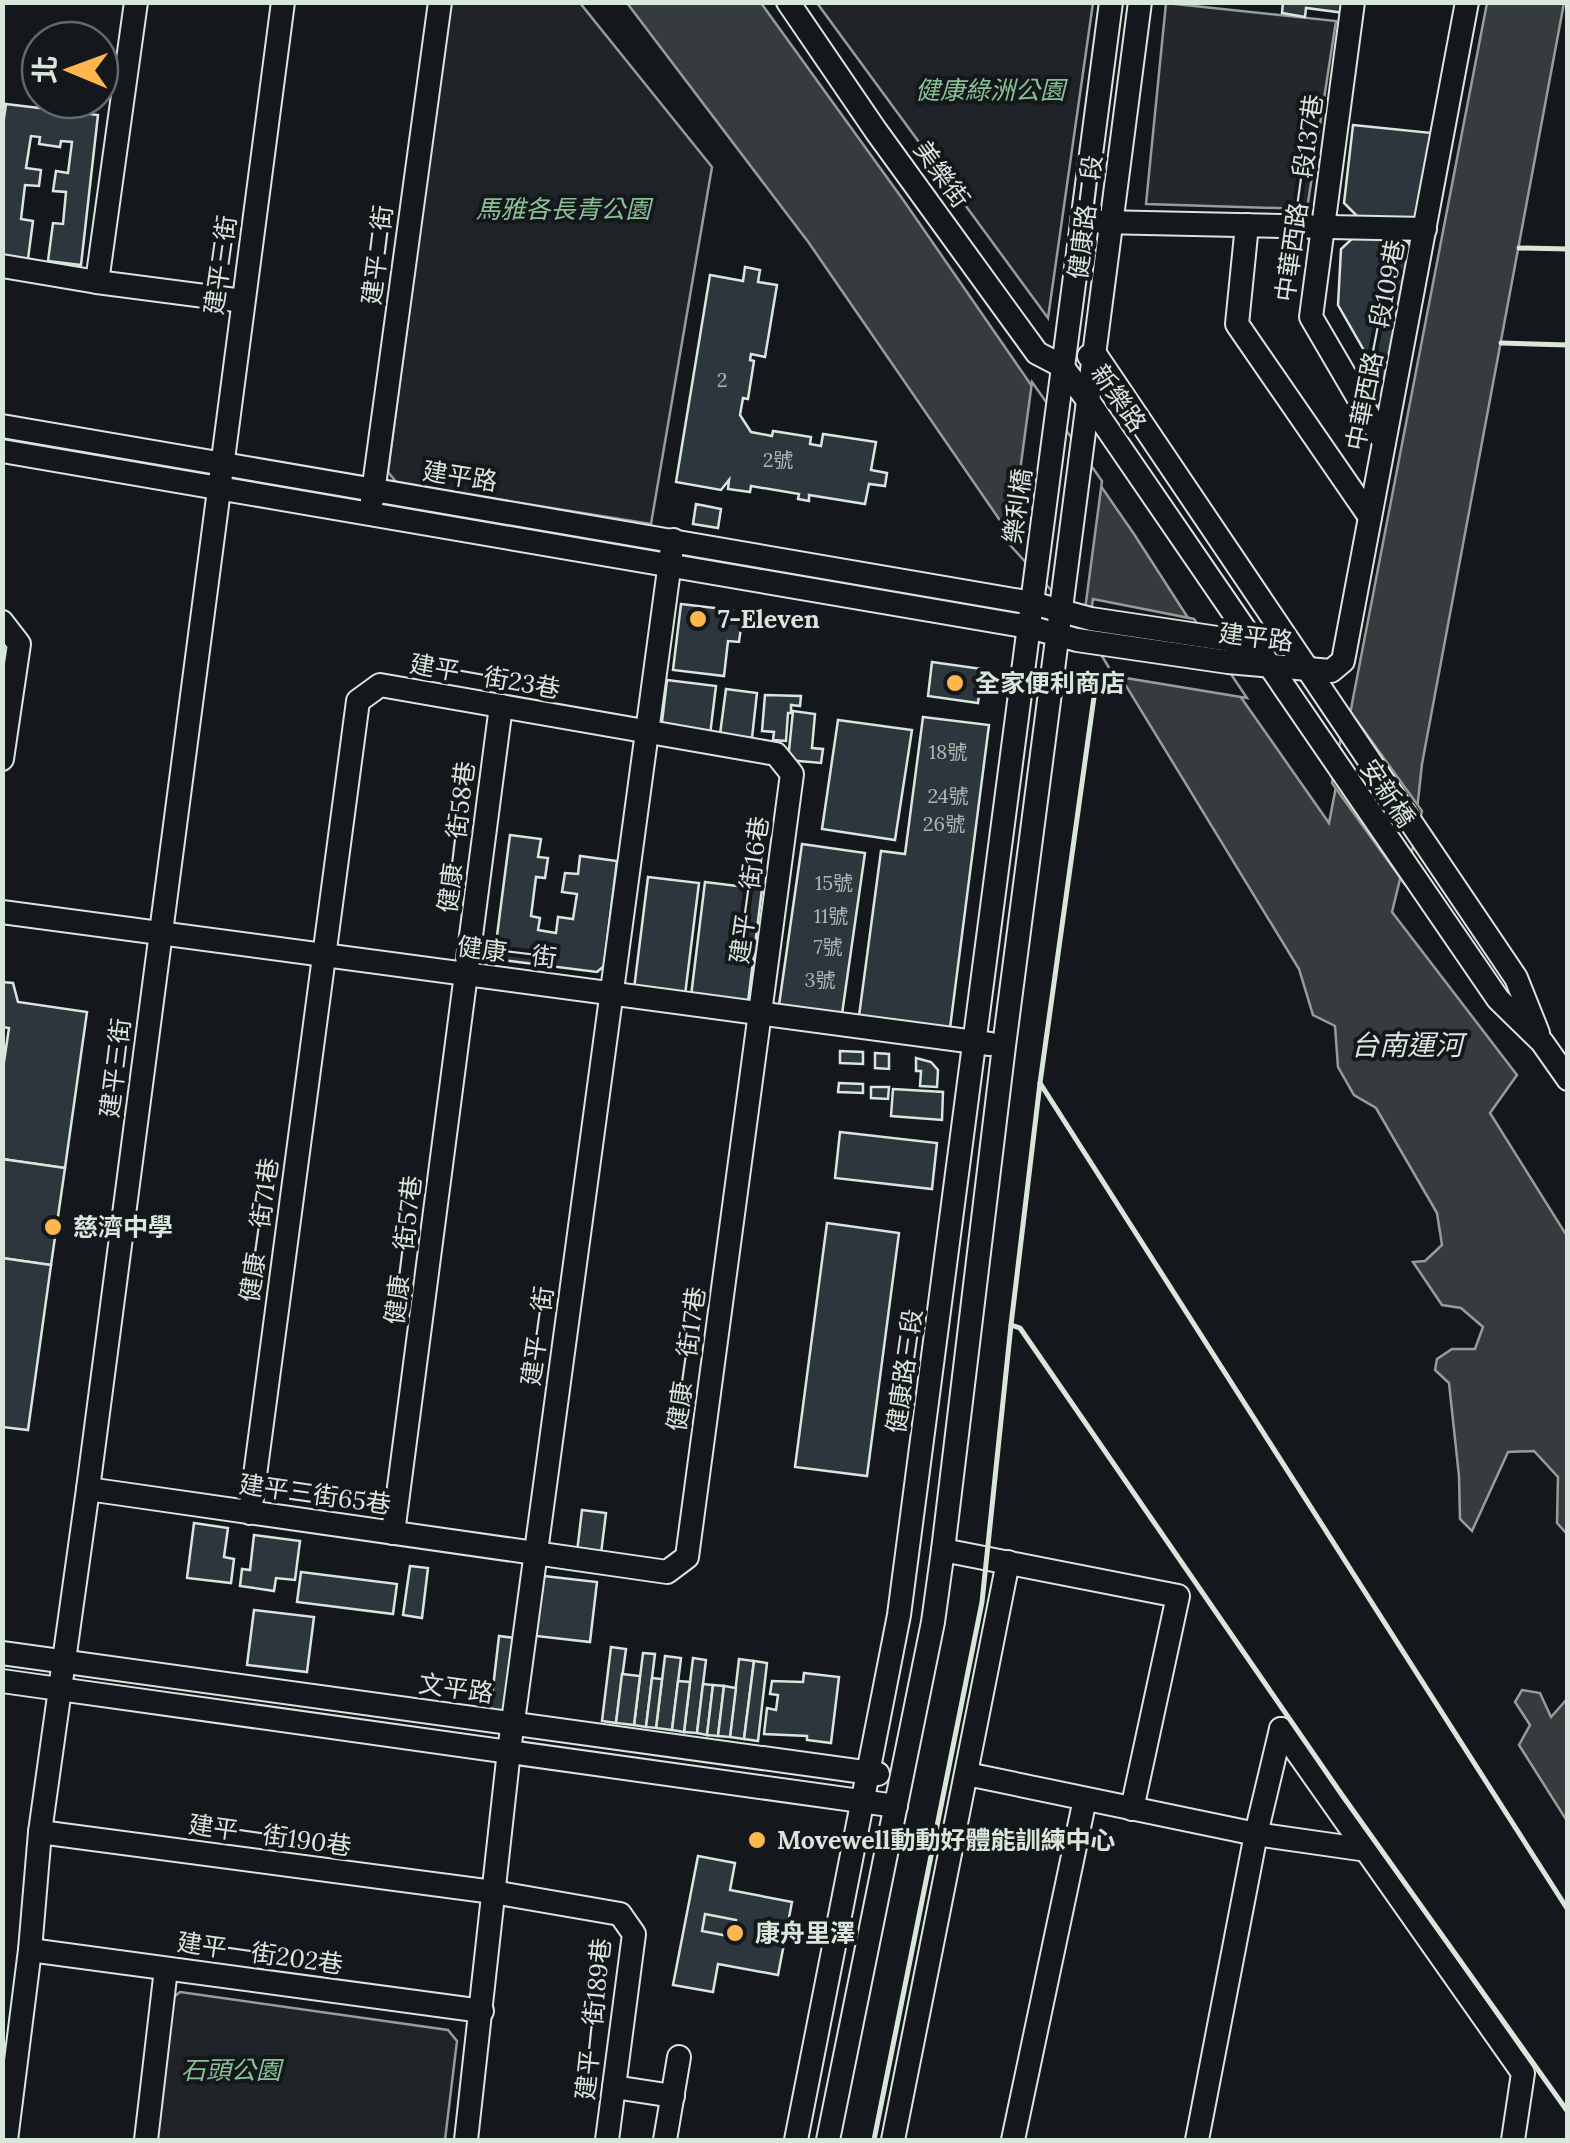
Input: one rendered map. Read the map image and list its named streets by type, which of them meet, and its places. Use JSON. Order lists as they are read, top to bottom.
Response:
{
  "streets": {
    "street": [
      "美樂街",
      "中華西路一段137巷",
      "健康路二段",
      "建平二街",
      "建平三街",
      "中華西路一段109巷",
      "新樂路",
      "建平路",
      "樂利橋",
      "建平一街23巷",
      "安新橋",
      "健康一街58巷",
      "建平一街16巷",
      "健康一街",
      "健康一街71巷",
      "健康一街57巷",
      "建平一街",
      "健康一街17巷",
      "健康路三段",
      "建平三街65巷",
      "文平路",
      "建平一街190巷",
      "建平一街202巷",
      "建平一街189巷"
    ]
  },
  "crossings": [
    ["美樂街", "健康路二段"],
    ["美樂街", "新樂路"],
    ["中華西路一段137巷", "中華西路一段109巷"],
    ["健康路二段", "新樂路"],
    ["健康路二段", "建平路"],
    ["健康路二段", "樂利橋"],
    ["建平二街", "建平路"],
    ["建平三街", "建平路"],
    ["建平三街", "健康一街"],
    ["建平三街", "建平三街65巷"],
    ["建平三街", "文平路"],
    ["建平三街", "建平一街190巷"],
    ["建平三街", "建平一街202巷"],
    ["中華西路一段109巷", "新樂路"],
    ["中華西路一段109巷", "建平路"],
    ["新樂路", "建平路"],
    ["新樂路", "安新橋"],
    ["建平路", "樂利橋"],
    ["建平路", "建平一街"],
    ["建平路", "健康路三段"],
    ["樂利橋", "健康路三段"],
    ["建平一街23巷", "健康一街58巷"],
    ["建平一街23巷", "建平一街16巷"],
    ["建平一街23巷", "健康一街"],
    ["建平一街23巷", "健康一街71巷"],
    ["建平一街23巷", "建平一街"],
    ["健康一街58巷", "健康一街"],
    ["健康一街58巷", "健康一街57巷"],
    ["建平一街16巷", "健康一街"],
    ["建平一街16巷", "健康一街17巷"],
    ["健康一街", "健康一街71巷"],
    ["健康一街", "健康一街57巷"],
    ["健康一街", "建平一街"],
    ["健康一街", "健康一街17巷"],
    ["健康一街", "健康路三段"],
    ["健康一街71巷", "建平三街65巷"],
    ["健康一街57巷", "建平三街65巷"],
    ["建平一街", "健康一街17巷"],
    ["建平一街", "建平三街65巷"],
    ["建平一街", "文平路"],
    ["建平一街", "建平一街190巷"],
    ["建平一街", "建平一街202巷"],
    ["建平一街", "建平一街189巷"],
    ["健康一街17巷", "建平三街65巷"],
    ["健康路三段", "文平路"],
    ["建平一街190巷", "建平一街189巷"]
  ],
  "water": ["台南運河"],
  "parks": ["健康綠洲公園", "馬雅各長青公園", "石頭公園"],
  "places": [
    "7-Eleven",
    "全家便利商店",
    "慈濟中學",
    "Movewell動動好體能訓練中心",
    "康舟里澤"
  ],
  "house_numbers": [
    "2",
    "2號",
    "18號",
    "24號",
    "26號",
    "15號",
    "11號",
    "7號",
    "3號"
  ],
  "north": "left"
}
